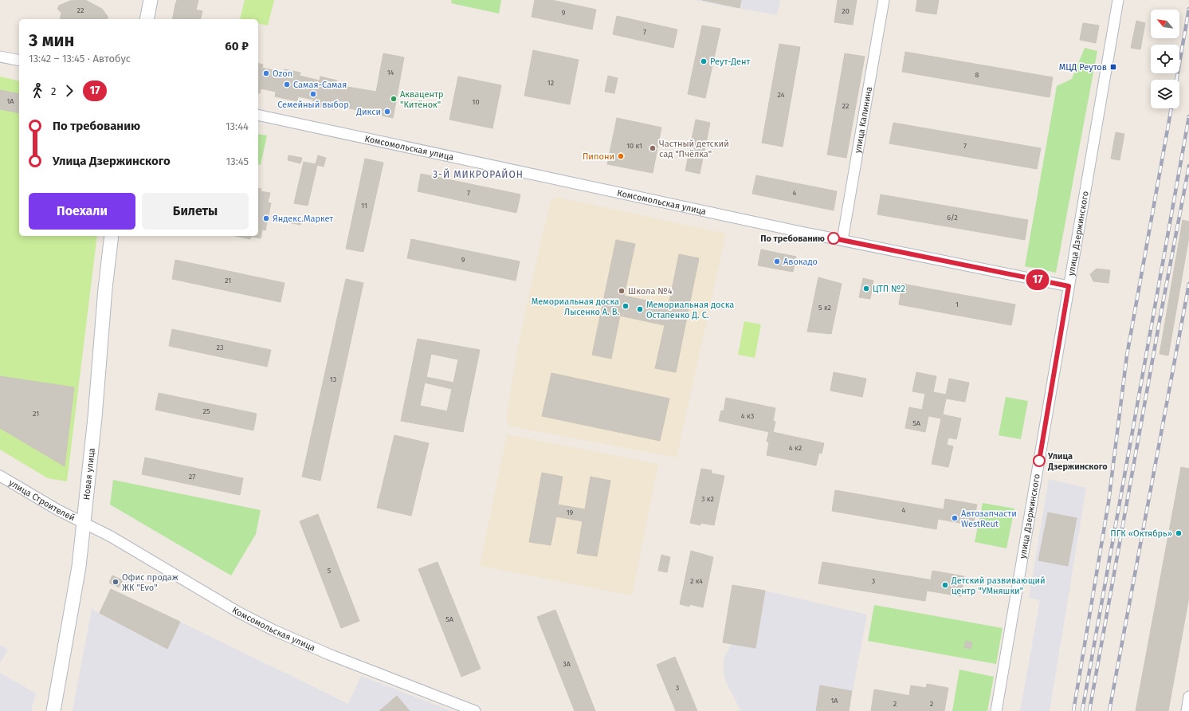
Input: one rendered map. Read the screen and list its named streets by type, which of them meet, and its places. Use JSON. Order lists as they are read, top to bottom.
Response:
{
  "streets": {
    "street": [
      "улица Калинина",
      "Комсомольская улица",
      "улица Дзержинского",
      "Новая улица",
      "улица Строителей"
    ]
  },
  "crossings": [
    ["улица Калинина", "Комсомольская улица"],
    ["Комсомольская улица", "улица Дзержинского"],
    ["Комсомольская улица", "Новая улица"],
    ["Комсомольская улица", "улица Строителей"],
    ["Новая улица", "улица Строителей"]
  ],
  "districts": ["3-Й МИКРОРАЙОН"],
  "places": {
    "other": [
      "Реут-Дент",
      "Ozon",
      "Самая-Самая",
      "Семейный выбор",
      "Аквацентр \"Китёнок\"",
      "Дикси",
      "Частный детский сад \"Пчёлка\"",
      "Пипони",
      "Яндекс.Маркет",
      "По требованию",
      "Авокадо",
      "ЦТП №2",
      "Школа №4",
      "Мемориальная доска Лысенко А. В.",
      "Мемориальная доска Остапенко Д. С.",
      "Улица Дзержинского",
      "Автозапчасти WestReut",
      "ПГК «Октябрь»",
      "Офис продаж ЖК \"Evo\"",
      "Детский развивающий центр \"УМняшки\""
    ],
    "transit": ["МЦД Реутов"]
  },
  "lines": ["bus line 17"],
  "house_numbers": [
    "22",
    "20",
    "9",
    "7",
    "14",
    "8",
    "12",
    "24",
    "1А",
    "10",
    "22",
    "10 к1",
    "7",
    "7",
    "4",
    "11",
    "6/2",
    "9",
    "21",
    "1",
    "5 к2",
    "23",
    "13",
    "25",
    "21",
    "4 к3",
    "5А",
    "4 к2",
    "27",
    "3 к2",
    "4",
    "19",
    "5",
    "2 к4",
    "3",
    "5А",
    "3А",
    "3",
    "1А",
    "2",
    "2"
  ],
  "north": "top left",
  "page": {
    "on_map": "17",
    "heading": ["3 мин", "13:42 – 13:45 · Автобус", "60 ₽"],
    "legs": ["2", "17"],
    "list": [
      {
        "name": "По требованию",
        "value": "13:44"
      },
      {
        "name": "Улица Дзержинского",
        "value": "13:45"
      }
    ],
    "buttons": ["Поехали", "Билеты"]
  }
}
